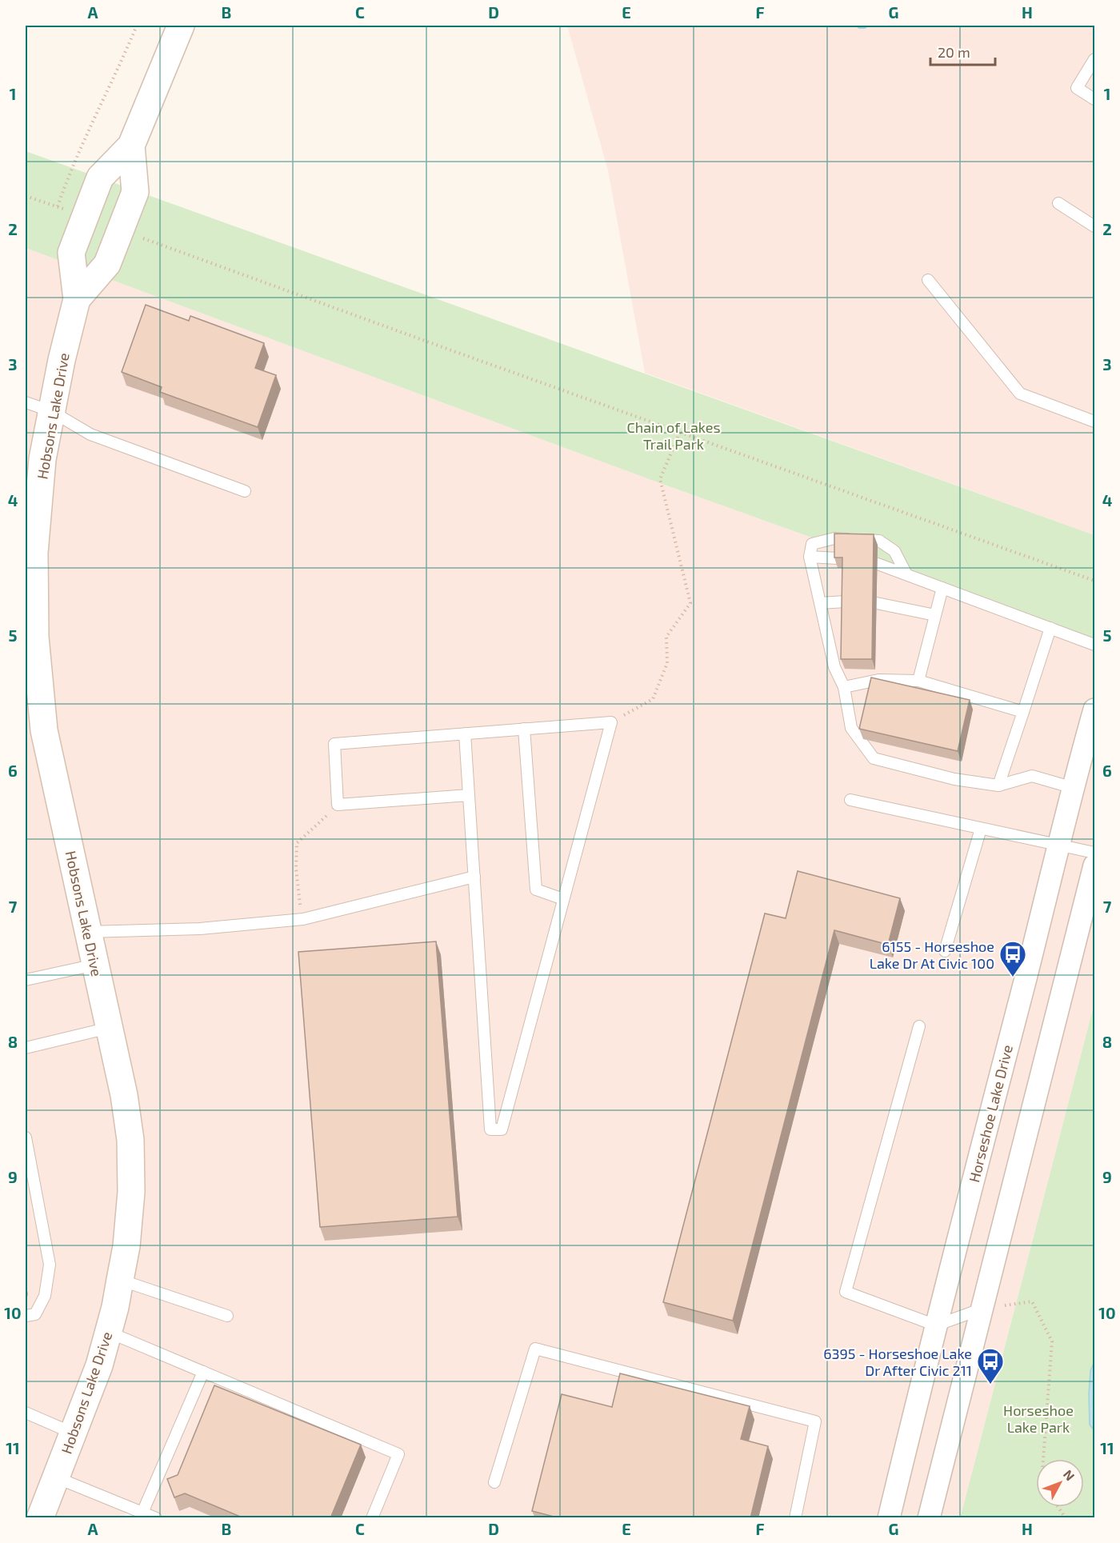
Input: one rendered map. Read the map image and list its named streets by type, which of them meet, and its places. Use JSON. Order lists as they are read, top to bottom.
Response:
{
  "streets": {
    "street": ["Hobsons Lake Drive", "Horseshoe Lake Drive"]
  },
  "parks": ["Chain of Lakes Trail Park", "Horseshoe Lake Park"],
  "places": {
    "bus stop": ["6155 - Horseshoe Lake Dr At Civic 100", "6395 - Horseshoe Lake Dr After Civic 211"]
  },
  "scale_bar": "20 m",
  "north": "top right",
  "grid": {
    "columns": [
      "A",
      "B",
      "C",
      "D",
      "E",
      "F",
      "G",
      "H"
    ],
    "rows": [
      "1",
      "2",
      "3",
      "4",
      "5",
      "6",
      "7",
      "8",
      "9",
      "10",
      "11"
    ]
  }
}
